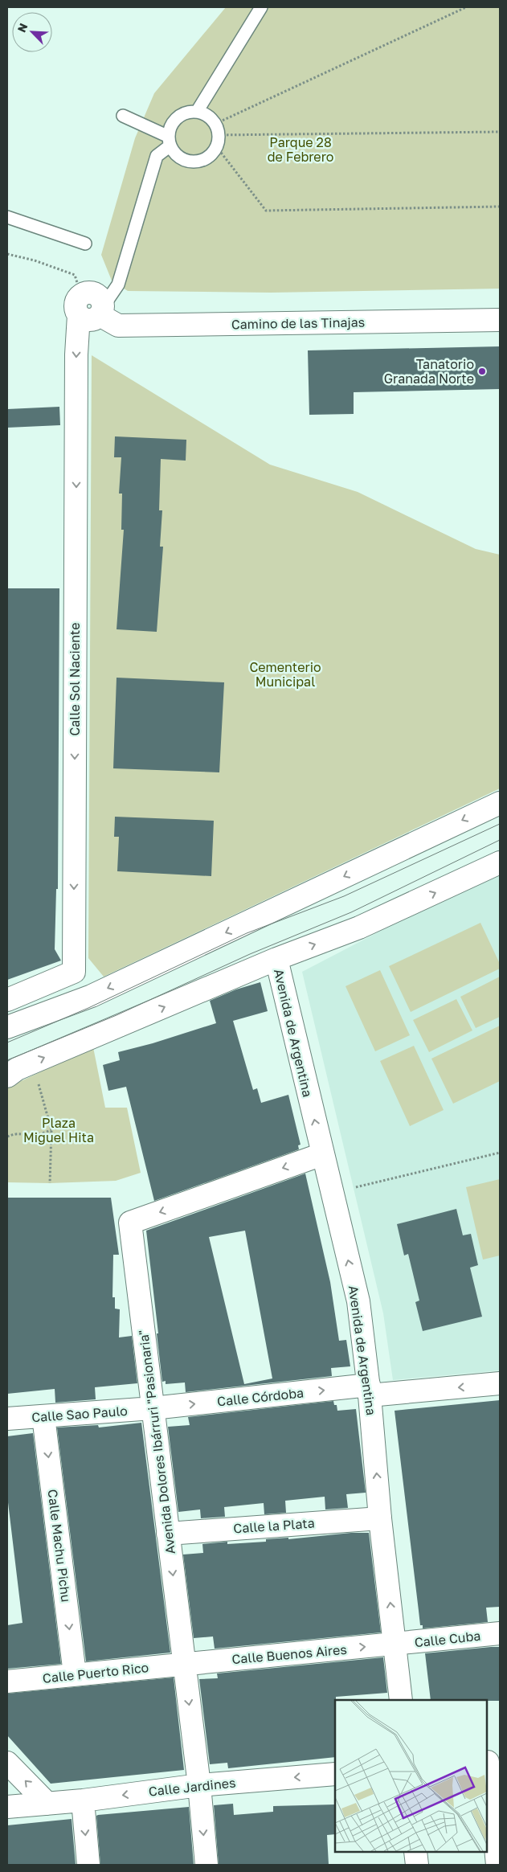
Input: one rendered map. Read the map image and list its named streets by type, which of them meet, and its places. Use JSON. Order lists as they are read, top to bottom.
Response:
{
  "streets": {
    "street": [
      "Camino de las Tinajas",
      "Calle Sol Naciente",
      "Avenida de Argentina",
      "Calle Córdoba",
      "Calle Sao Paulo",
      "Avenida Dolores Ibárruri \"Pasionaria\"",
      "Calle la Plata",
      "Calle Machu Pichu",
      "Calle Cuba",
      "Calle Buenos Aires",
      "Calle Puerto Rico",
      "Calle Jardines"
    ]
  },
  "crossings": [
    ["Camino de las Tinajas", "Calle Sol Naciente"],
    ["Avenida de Argentina", "Calle Córdoba"],
    ["Avenida de Argentina", "Avenida Dolores Ibárruri \"Pasionaria\""],
    ["Avenida de Argentina", "Calle la Plata"],
    ["Avenida de Argentina", "Calle Cuba"],
    ["Avenida de Argentina", "Calle Buenos Aires"],
    ["Calle Córdoba", "Calle Sao Paulo"],
    ["Calle Córdoba", "Avenida Dolores Ibárruri \"Pasionaria\""],
    ["Calle Sao Paulo", "Avenida Dolores Ibárruri \"Pasionaria\""],
    ["Calle Sao Paulo", "Calle Machu Pichu"],
    ["Avenida Dolores Ibárruri \"Pasionaria\"", "Calle la Plata"],
    ["Avenida Dolores Ibárruri \"Pasionaria\"", "Calle Buenos Aires"],
    ["Avenida Dolores Ibárruri \"Pasionaria\"", "Calle Puerto Rico"],
    ["Avenida Dolores Ibárruri \"Pasionaria\"", "Calle Jardines"],
    ["Calle Machu Pichu", "Calle Puerto Rico"],
    ["Calle Cuba", "Calle Buenos Aires"],
    ["Calle Buenos Aires", "Calle Puerto Rico"]
  ],
  "one_way": [
    "Calle Sol Naciente",
    "Avenida de Argentina",
    "Avenida Dolores Ibárruri \"Pasionaria\"",
    "Calle Machu Pichu",
    "Calle Buenos Aires",
    "Calle Jardines"
  ],
  "parks": ["Parque 28 de Febrero", "Cementerio Municipal", "Plaza Miguel Hita"],
  "places": ["Tanatorio Granada Norte"],
  "north": "top left"
}
